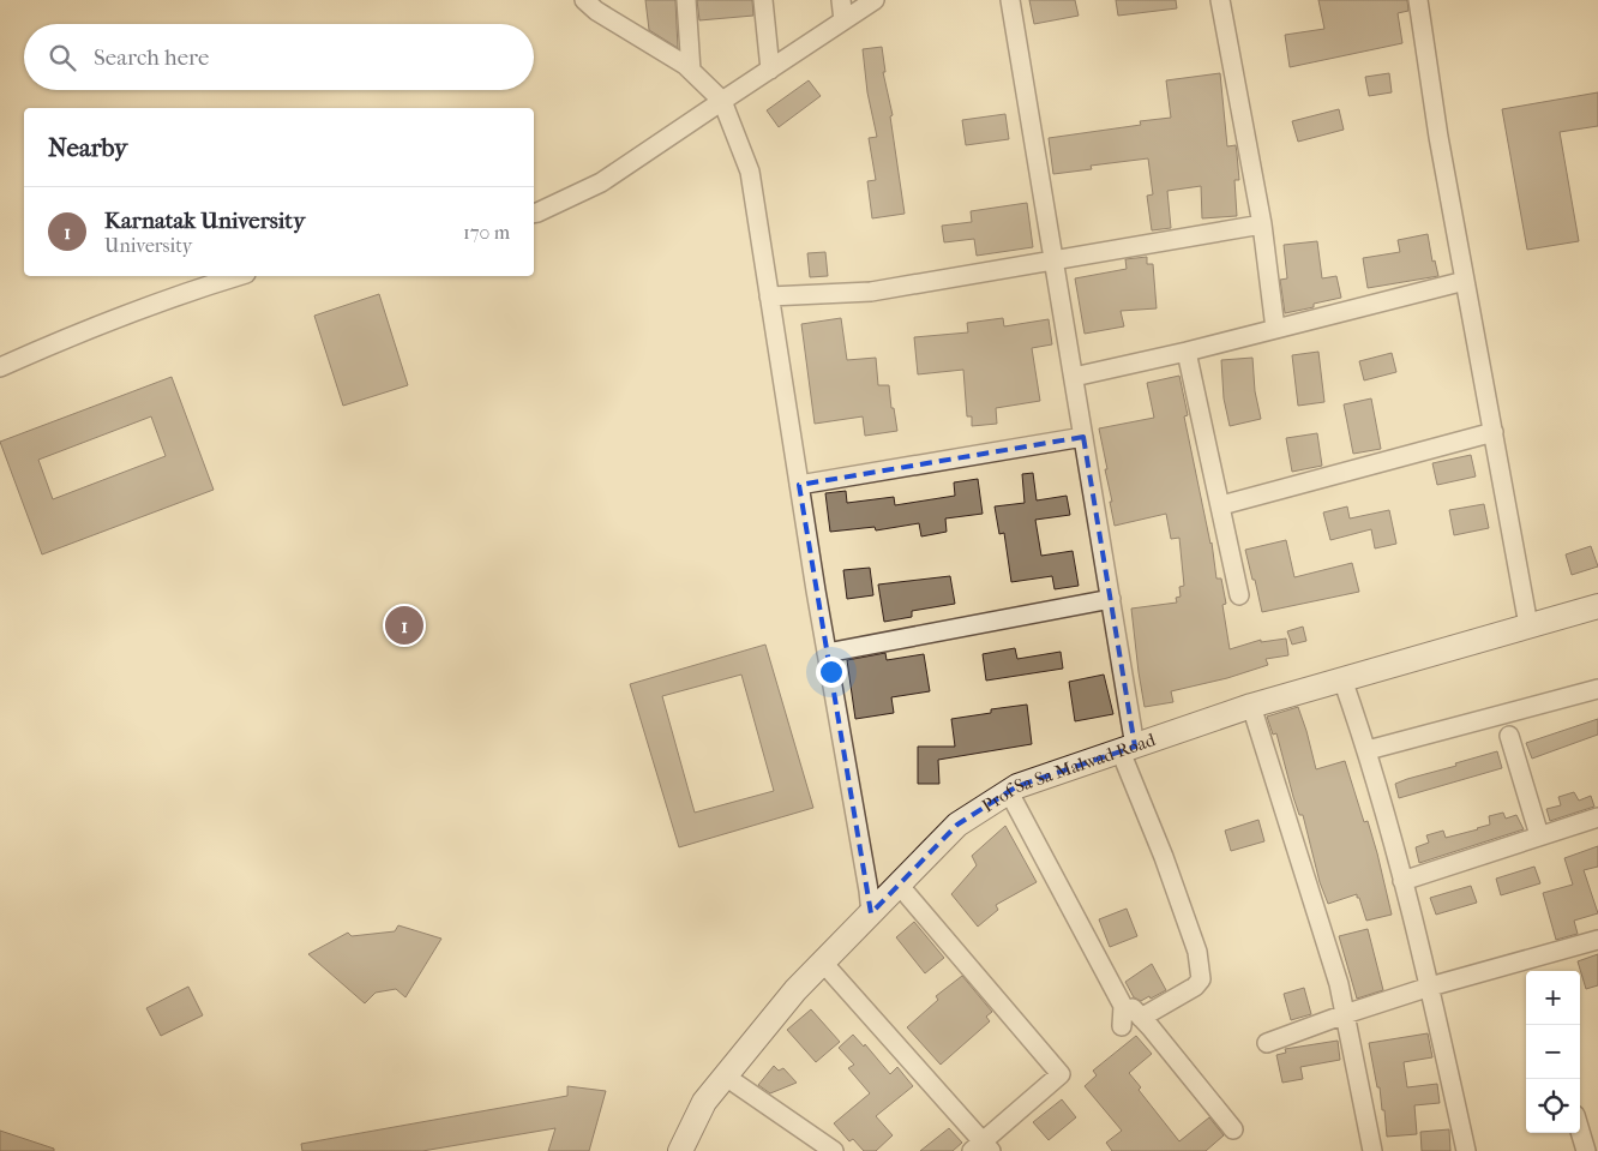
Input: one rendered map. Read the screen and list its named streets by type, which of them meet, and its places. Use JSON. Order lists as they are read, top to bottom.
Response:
{
  "streets": {
    "street": ["Prof Sa Sa Malwad Road"]
  },
  "page": {
    "search": "Search here",
    "heading": "Nearby",
    "list": [
      {
        "mark": "1",
        "name": "Karnatak University",
        "note": "University",
        "value": "170 m"
      }
    ],
    "pins": "1",
    "map_buttons": ["+", "−"]
  }
}
